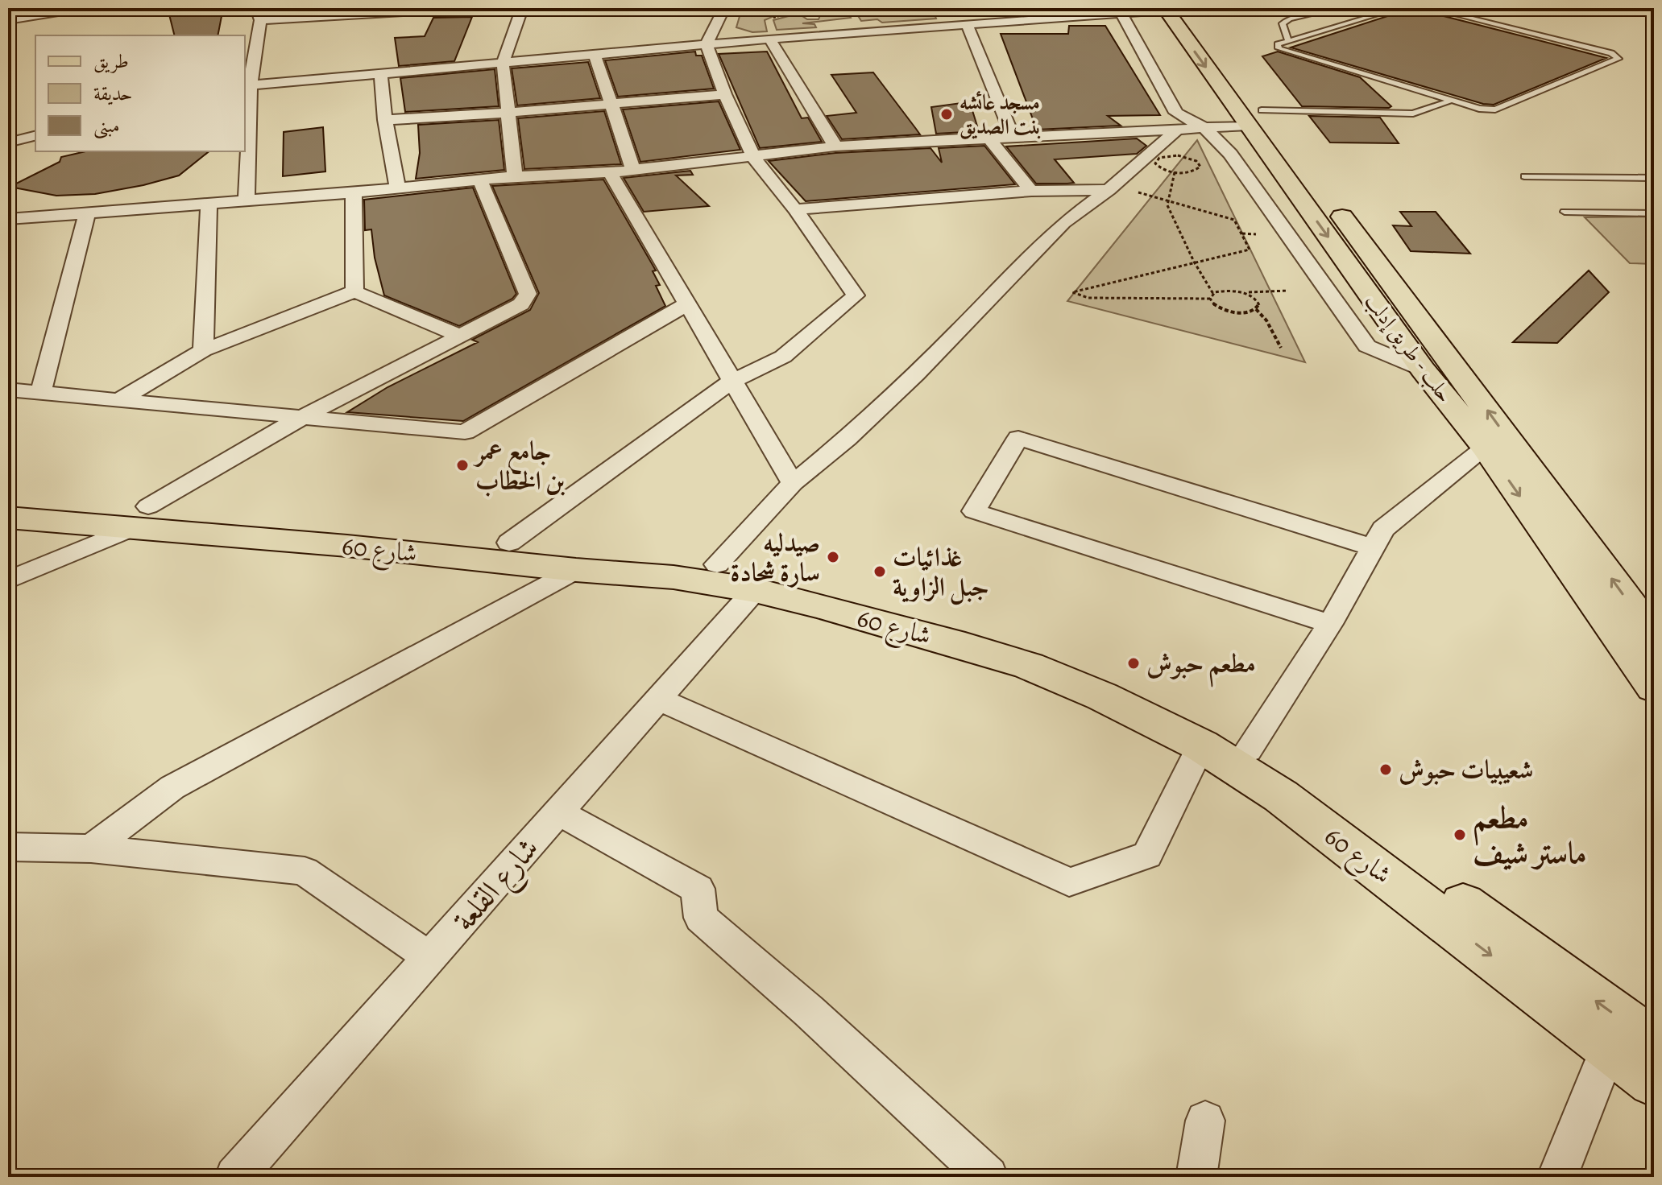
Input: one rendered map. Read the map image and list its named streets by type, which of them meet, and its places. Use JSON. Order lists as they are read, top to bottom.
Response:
{
  "streets": {
    "main road": ["حلب - طريق إدلب", "شارع 60"],
    "street": ["شارع القلعة"]
  },
  "crossings": [
    ["شارع 60", "شارع القلعة"]
  ],
  "places": [
    "مسجد عائشه بنت الصديق",
    "جامع عمر بن الخطاب",
    "صيدليه سارة شحادة",
    "غذائيات جبل الزاوية",
    "مطعم حبوش",
    "شعيبيات حبوش",
    "مطعم ماستر شيف"
  ],
  "legend": ["طريق", "حديقة", "مبنى"]
}
